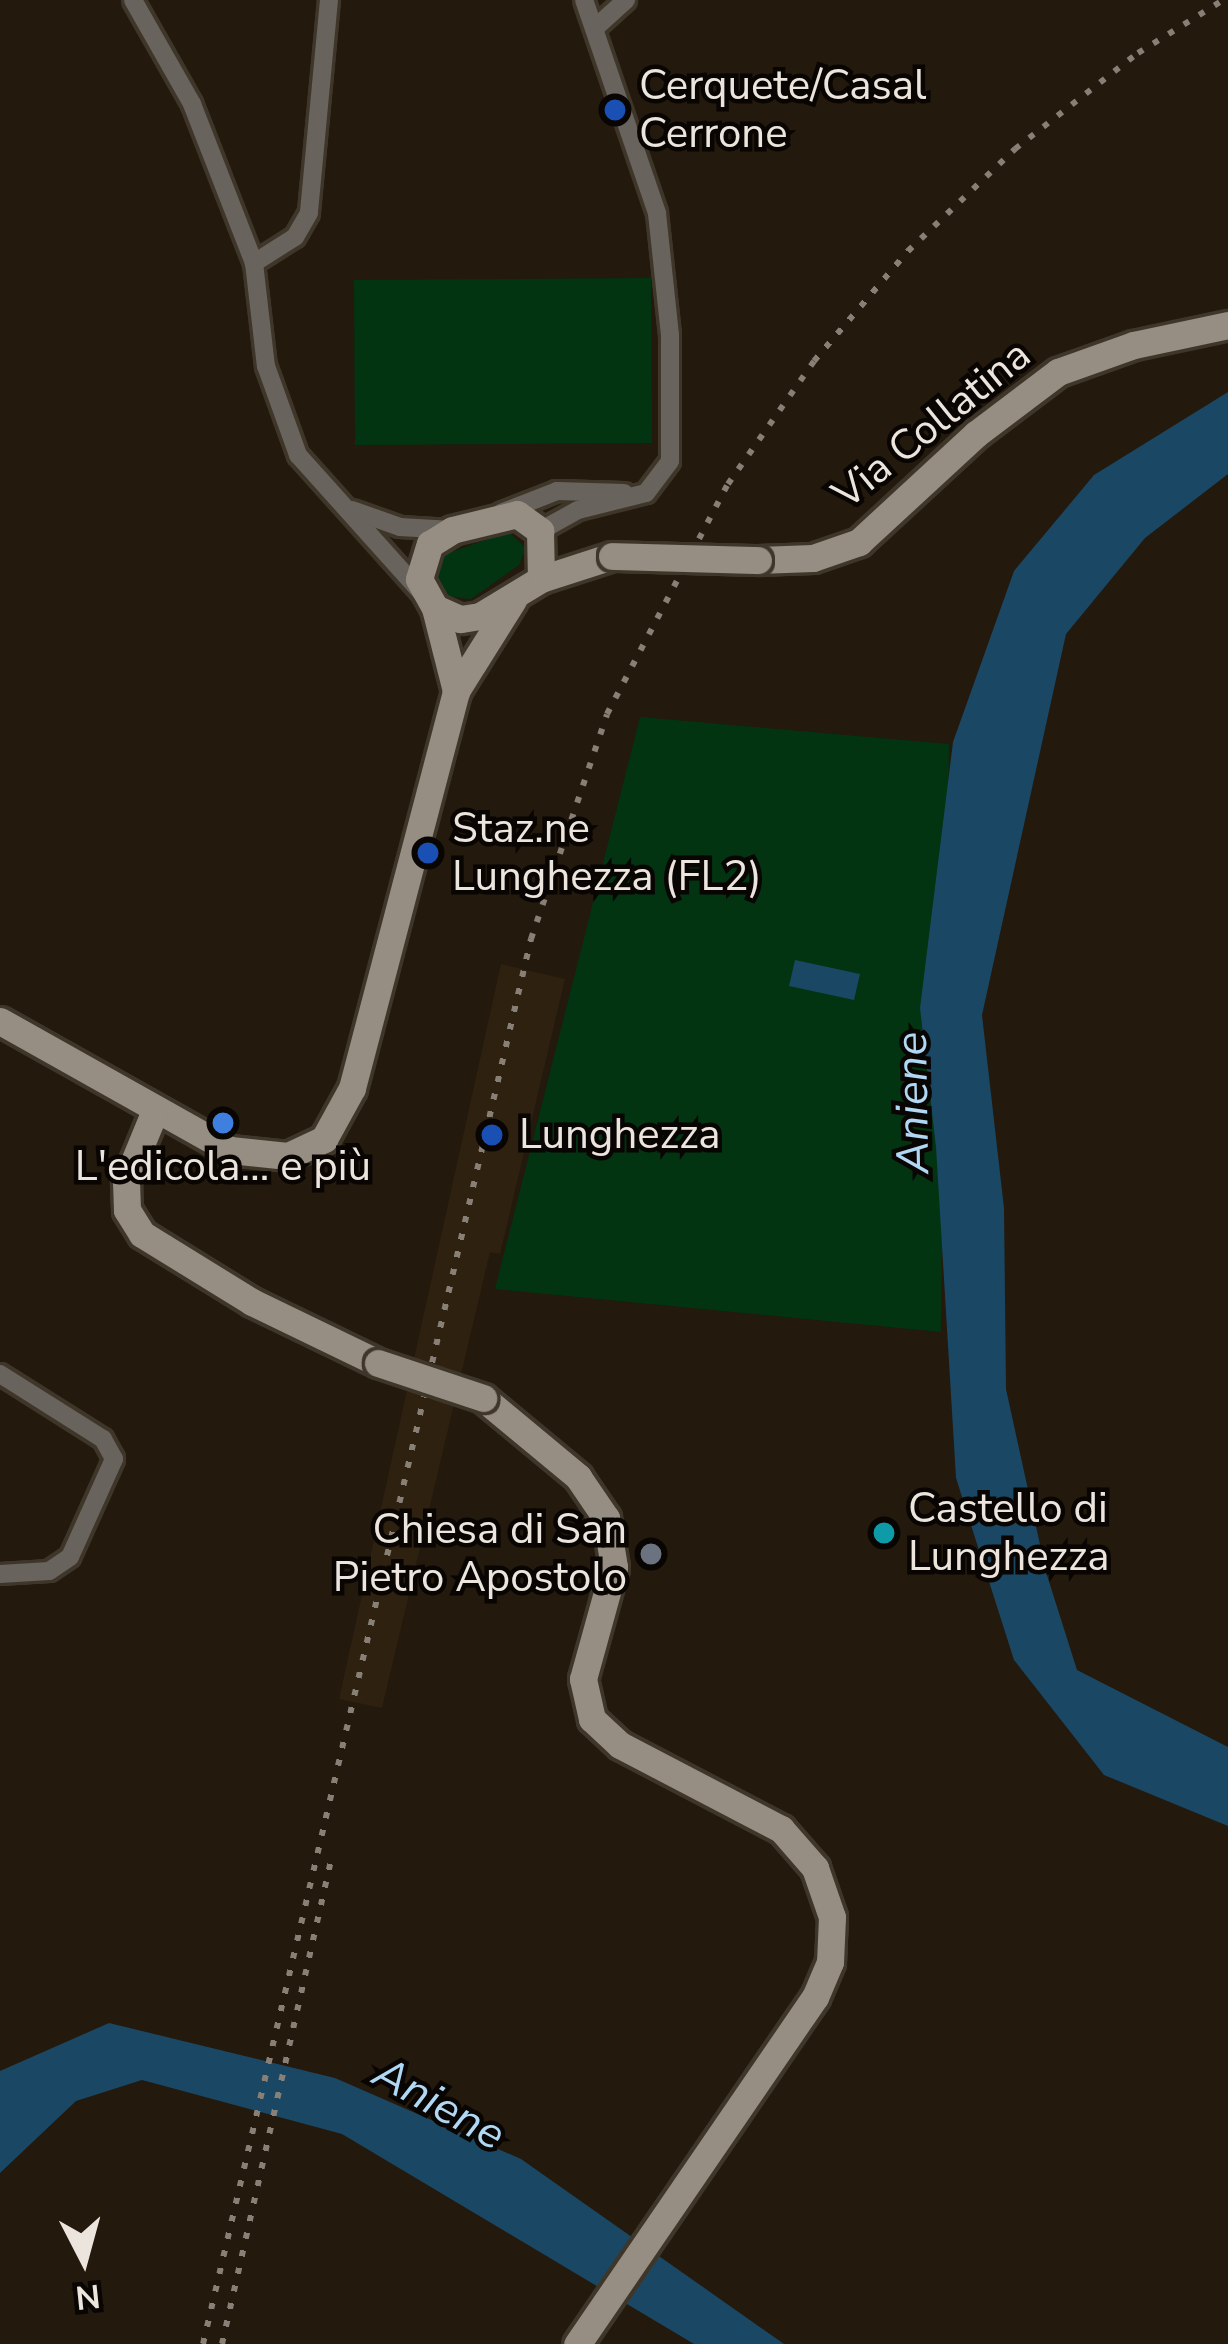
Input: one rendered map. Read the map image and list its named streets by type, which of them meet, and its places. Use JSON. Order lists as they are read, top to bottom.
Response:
{
  "streets": {
    "street": ["Via Collatina"]
  },
  "water": ["Aniene"],
  "places": [
    "Cerquete/Casal Cerrone",
    "Staz.ne Lunghezza (FL2)",
    "L'edicola… e più",
    "Lunghezza",
    "Castello di Lunghezza",
    "Chiesa di San Pietro Apostolo"
  ],
  "north": "bottom"
}
